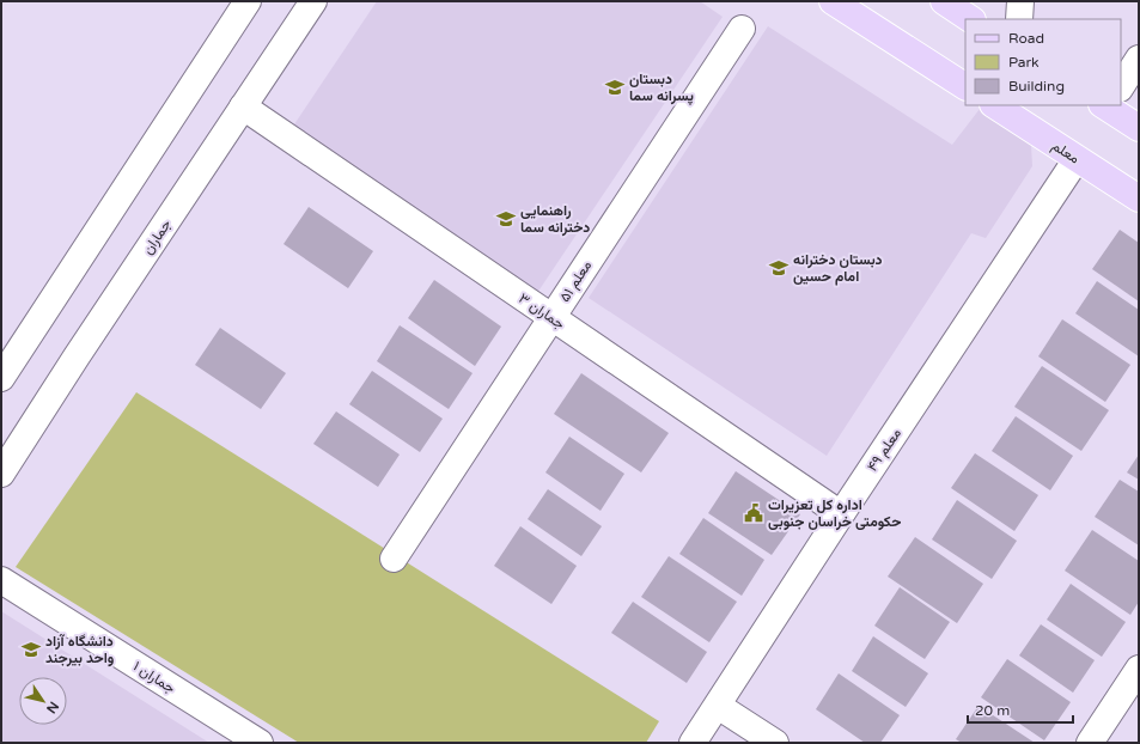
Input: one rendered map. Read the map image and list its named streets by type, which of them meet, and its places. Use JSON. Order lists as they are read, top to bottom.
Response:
{
  "streets": {
    "main road": ["معلم"],
    "street": [
      "جماران",
      "معلم ۵۱",
      "جماران ۳",
      "معلم ۴۹",
      "جماران ۱"
    ]
  },
  "crossings": [
    ["معلم", "معلم ۴۹"],
    ["جماران", "جماران ۳"],
    ["معلم ۵۱", "جماران ۳"],
    ["جماران ۳", "معلم ۴۹"]
  ],
  "places": {
    "school or university": [
      "دبستان پسرانه سما",
      "راهنمایی دخترانه سما",
      "دبستان دخترانه امام حسین",
      "دانشگاه آزاد واحد بیرجند"
    ],
    "public building": ["اداره کل تعزیرات حکومتی خراسان جنوبی"]
  },
  "legend": ["Road", "Park", "Building"],
  "scale_bar": "20 m",
  "north": "bottom right"
}
